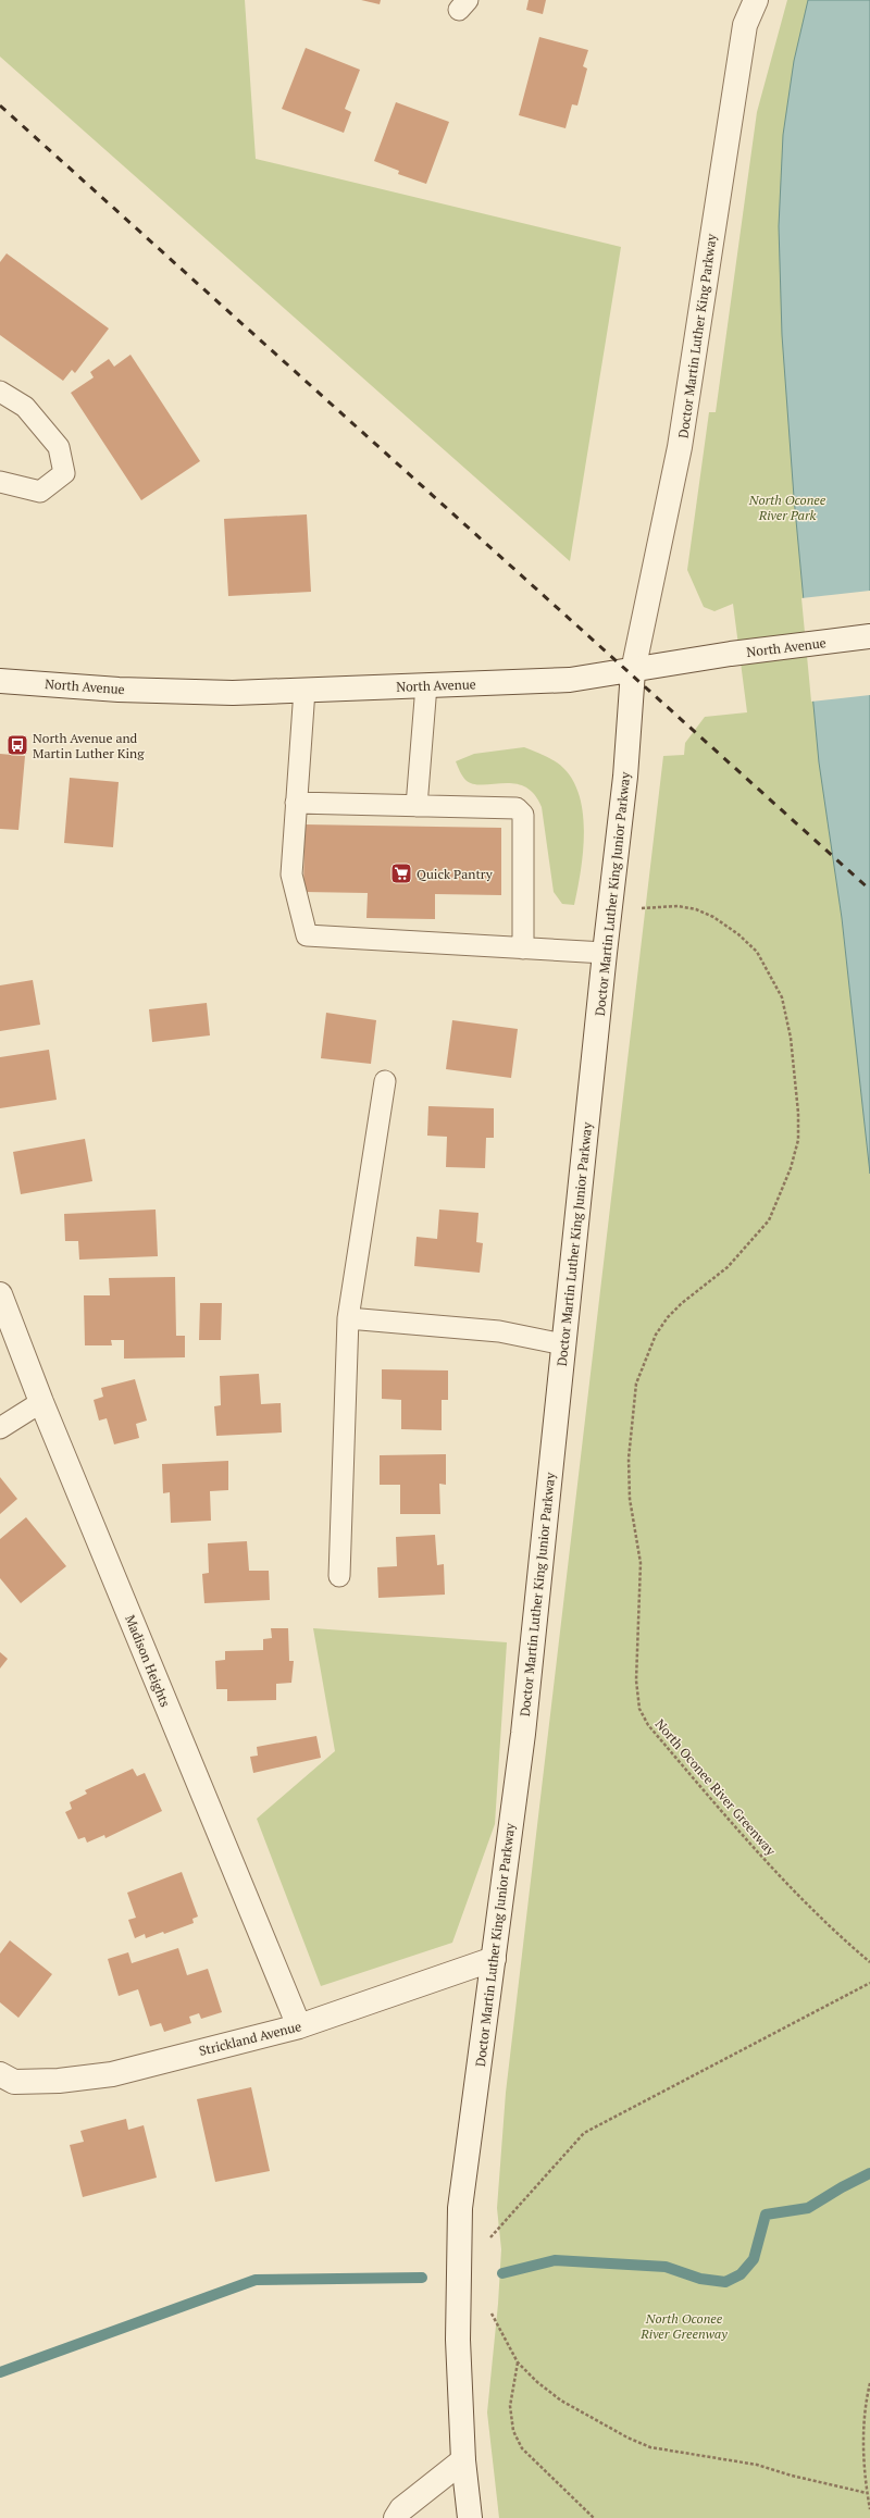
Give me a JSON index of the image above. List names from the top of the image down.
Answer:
{
  "streets": {
    "main road": [
      "Doctor Martin Luther King Parkway",
      "North Avenue",
      "Doctor Martin Luther King Junior Parkway",
      "Madison Heights",
      "Strickland Avenue"
    ],
    "path": ["North Oconee River Greenway"]
  },
  "crossings": [
    ["Doctor Martin Luther King Parkway", "North Avenue"],
    ["Doctor Martin Luther King Parkway", "Doctor Martin Luther King Junior Parkway"],
    ["North Avenue", "Doctor Martin Luther King Junior Parkway"],
    ["Doctor Martin Luther King Junior Parkway", "Strickland Avenue"],
    ["Madison Heights", "Strickland Avenue"]
  ],
  "parks": ["North Oconee River Park", "North Oconee River Greenway"],
  "places": {
    "bus stop": ["North Avenue and Martin Luther King"],
    "supermarket": ["Quick Pantry"]
  }
}
